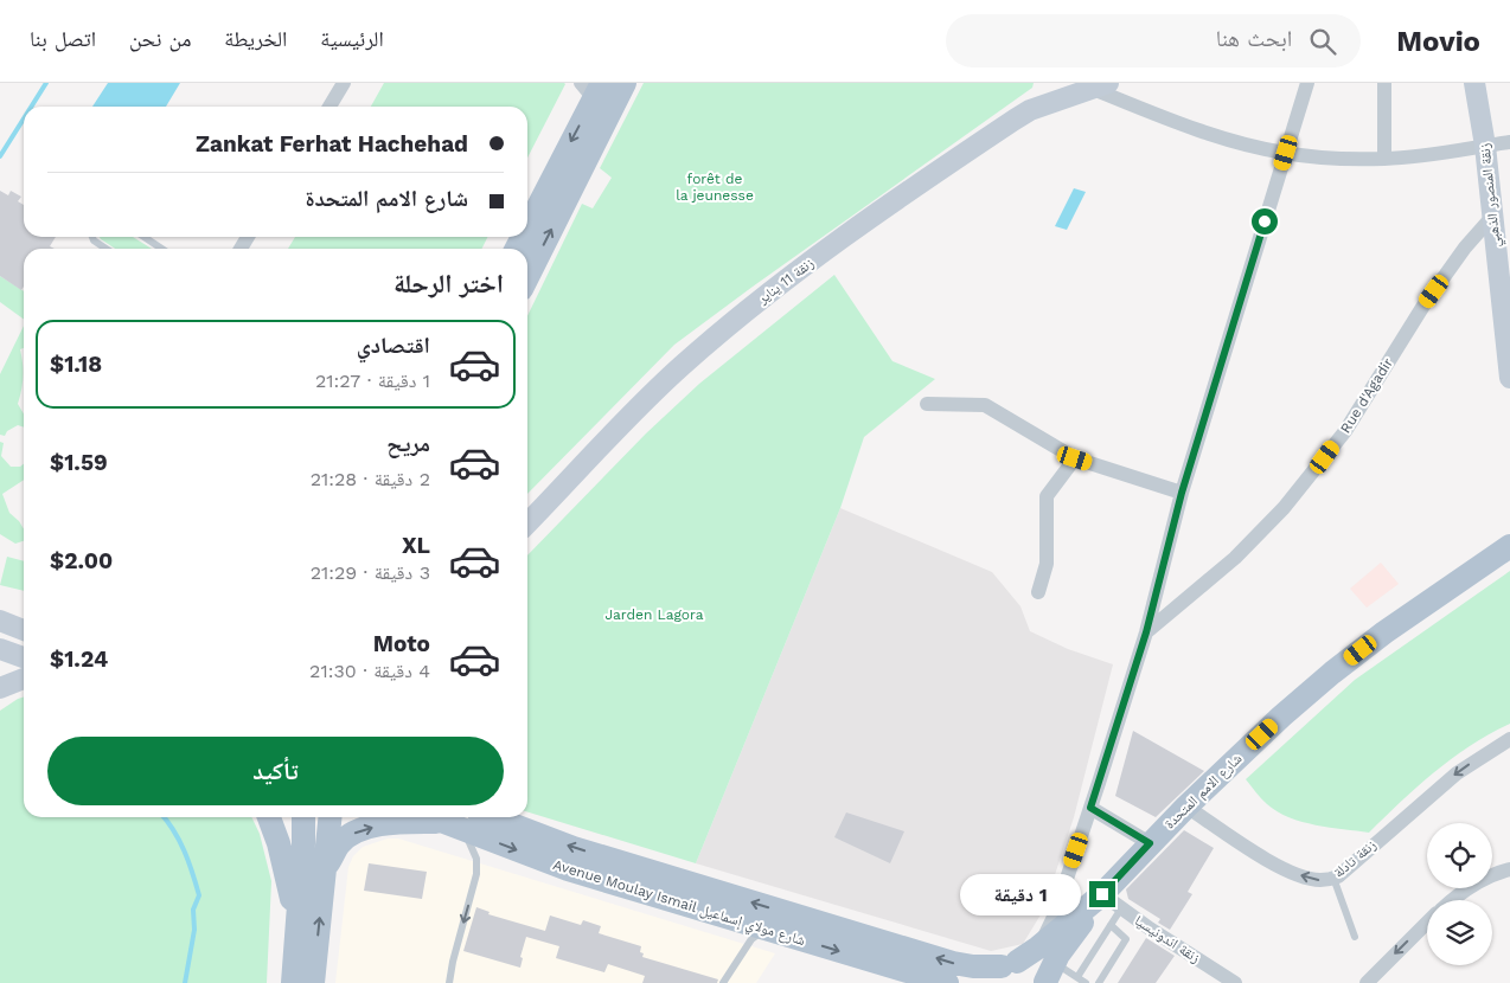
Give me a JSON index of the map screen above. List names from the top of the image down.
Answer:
{
  "streets": {
    "main road": [
      "زنقة المنصور الذهبي",
      "زنقة 11 يناير",
      "شارع الامم المتحدة",
      "Avenue Moulay Ismail شارع مولاي إسماعيل"
    ],
    "street": ["Rue d'Agadir", "زنقة تادلة", "زنقة اندونيسيا"]
  },
  "crossings": [
    ["زنقة المنصور الذهبي", "Rue d'Agadir"],
    ["شارع الامم المتحدة", "زنقة تادلة"],
    ["شارع الامم المتحدة", "زنقة اندونيسيا"]
  ],
  "one_way": ["زنقة تادلة"],
  "parks": ["forêt de la jeunesse", "Jarden Lagora"],
  "page": {
    "header": "Movio",
    "search": "ابحث هنا",
    "nav": [
      "الرئيسية",
      "الخريطة",
      "من نحن",
      "اتصل بنا"
    ],
    "banner": ["Zankat Ferhat Hachehad", "شارع الامم المتحدة"],
    "heading": "اختر الرحلة",
    "list": [
      {
        "name": "اقتصادي",
        "note": "1 دقيقة · 21:27",
        "value": "$1.18"
      },
      {
        "name": "مريح",
        "note": "2 دقيقة · 21:28",
        "value": "$1.59"
      },
      {
        "name": "XL",
        "note": "3 دقيقة · 21:29",
        "value": "$2.00"
      },
      {
        "name": "Moto",
        "note": "4 دقيقة · 21:30",
        "value": "$1.24"
      }
    ],
    "buttons": "تأكيد",
    "bubble": "1 دقيقة"
  }
}
